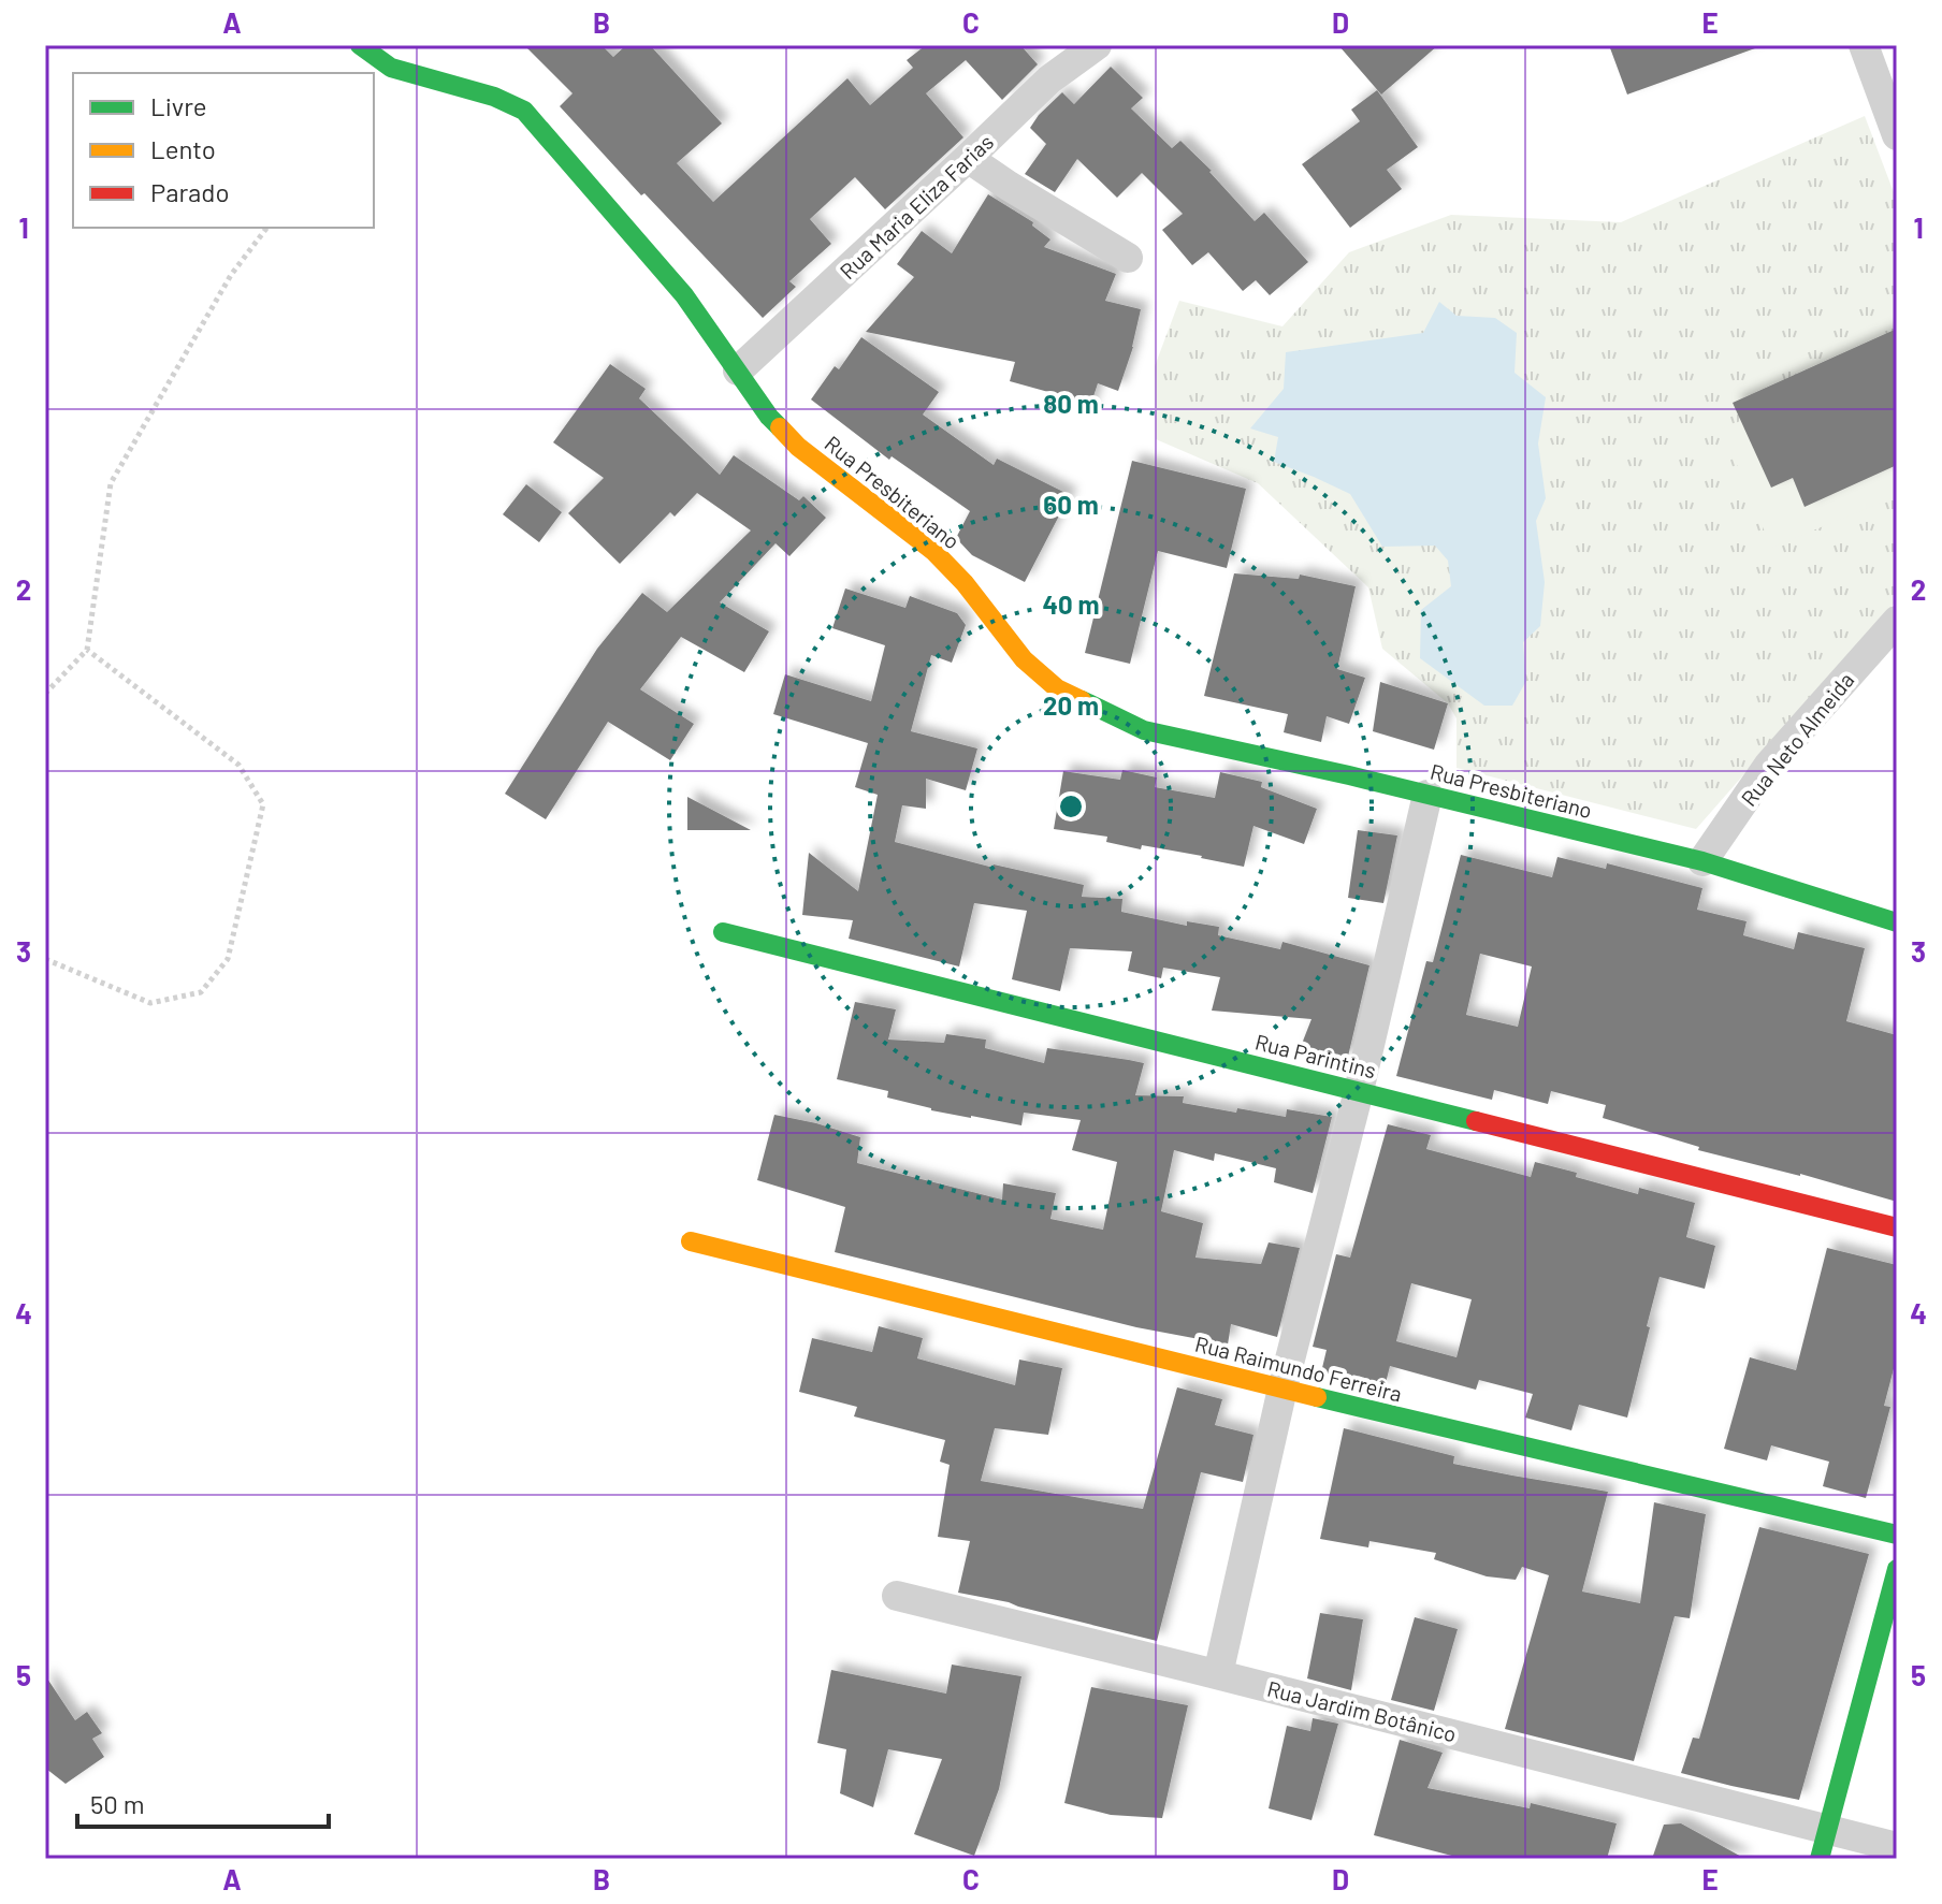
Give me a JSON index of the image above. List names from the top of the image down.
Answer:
{
  "streets": {
    "street": [
      "Rua Maria Eliza Farias",
      "Rua Presbiteriano",
      "Rua Neto Almeida",
      "Rua Parintins",
      "Rua Raimundo Ferreira",
      "Rua Jardim Botânico"
    ]
  },
  "crossings": [
    ["Rua Maria Eliza Farias", "Rua Presbiteriano"],
    ["Rua Presbiteriano", "Rua Neto Almeida"]
  ],
  "legend": ["Livre", "Lento", "Parado"],
  "scale_bar": "50 m",
  "grid": {
    "columns": [
      "A",
      "B",
      "C",
      "D",
      "E"
    ],
    "rows": [
      "1",
      "2",
      "3",
      "4",
      "5"
    ]
  },
  "rings": [
    "80 m",
    "60 m",
    "40 m",
    "20 m"
  ]
}
